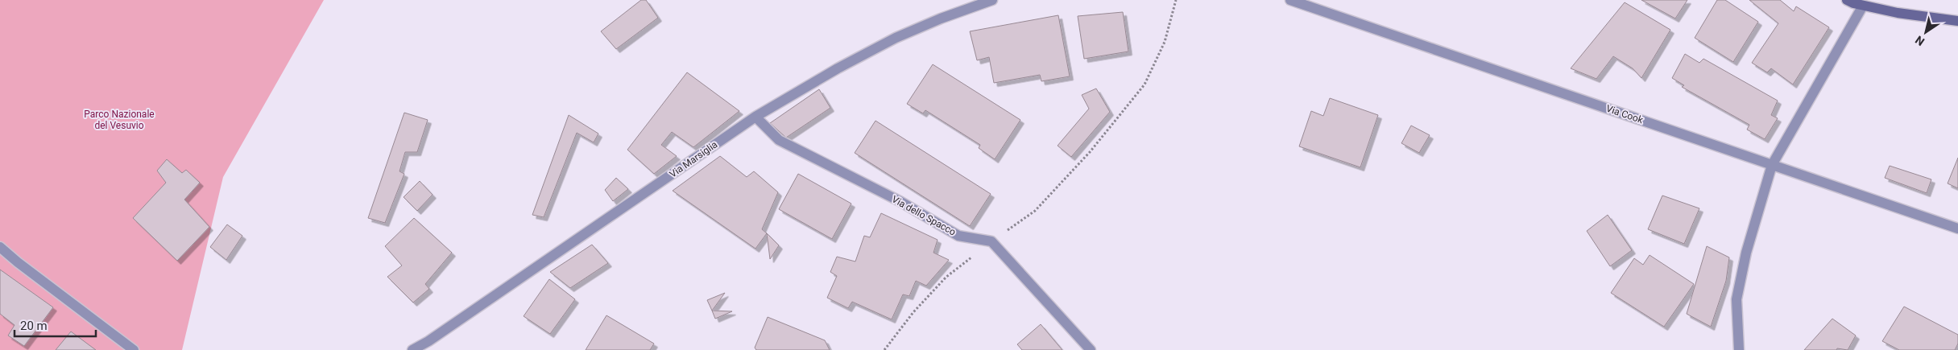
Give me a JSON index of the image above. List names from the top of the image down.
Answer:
{
  "streets": {
    "street": ["Via Cook", "Via Marsiglia", "Via dello Spacco"]
  },
  "crossings": [
    ["Via Marsiglia", "Via dello Spacco"]
  ],
  "parks": ["Parco Nazionale del Vesuvio"],
  "scale_bar": "20 m",
  "north": "bottom left"
}
